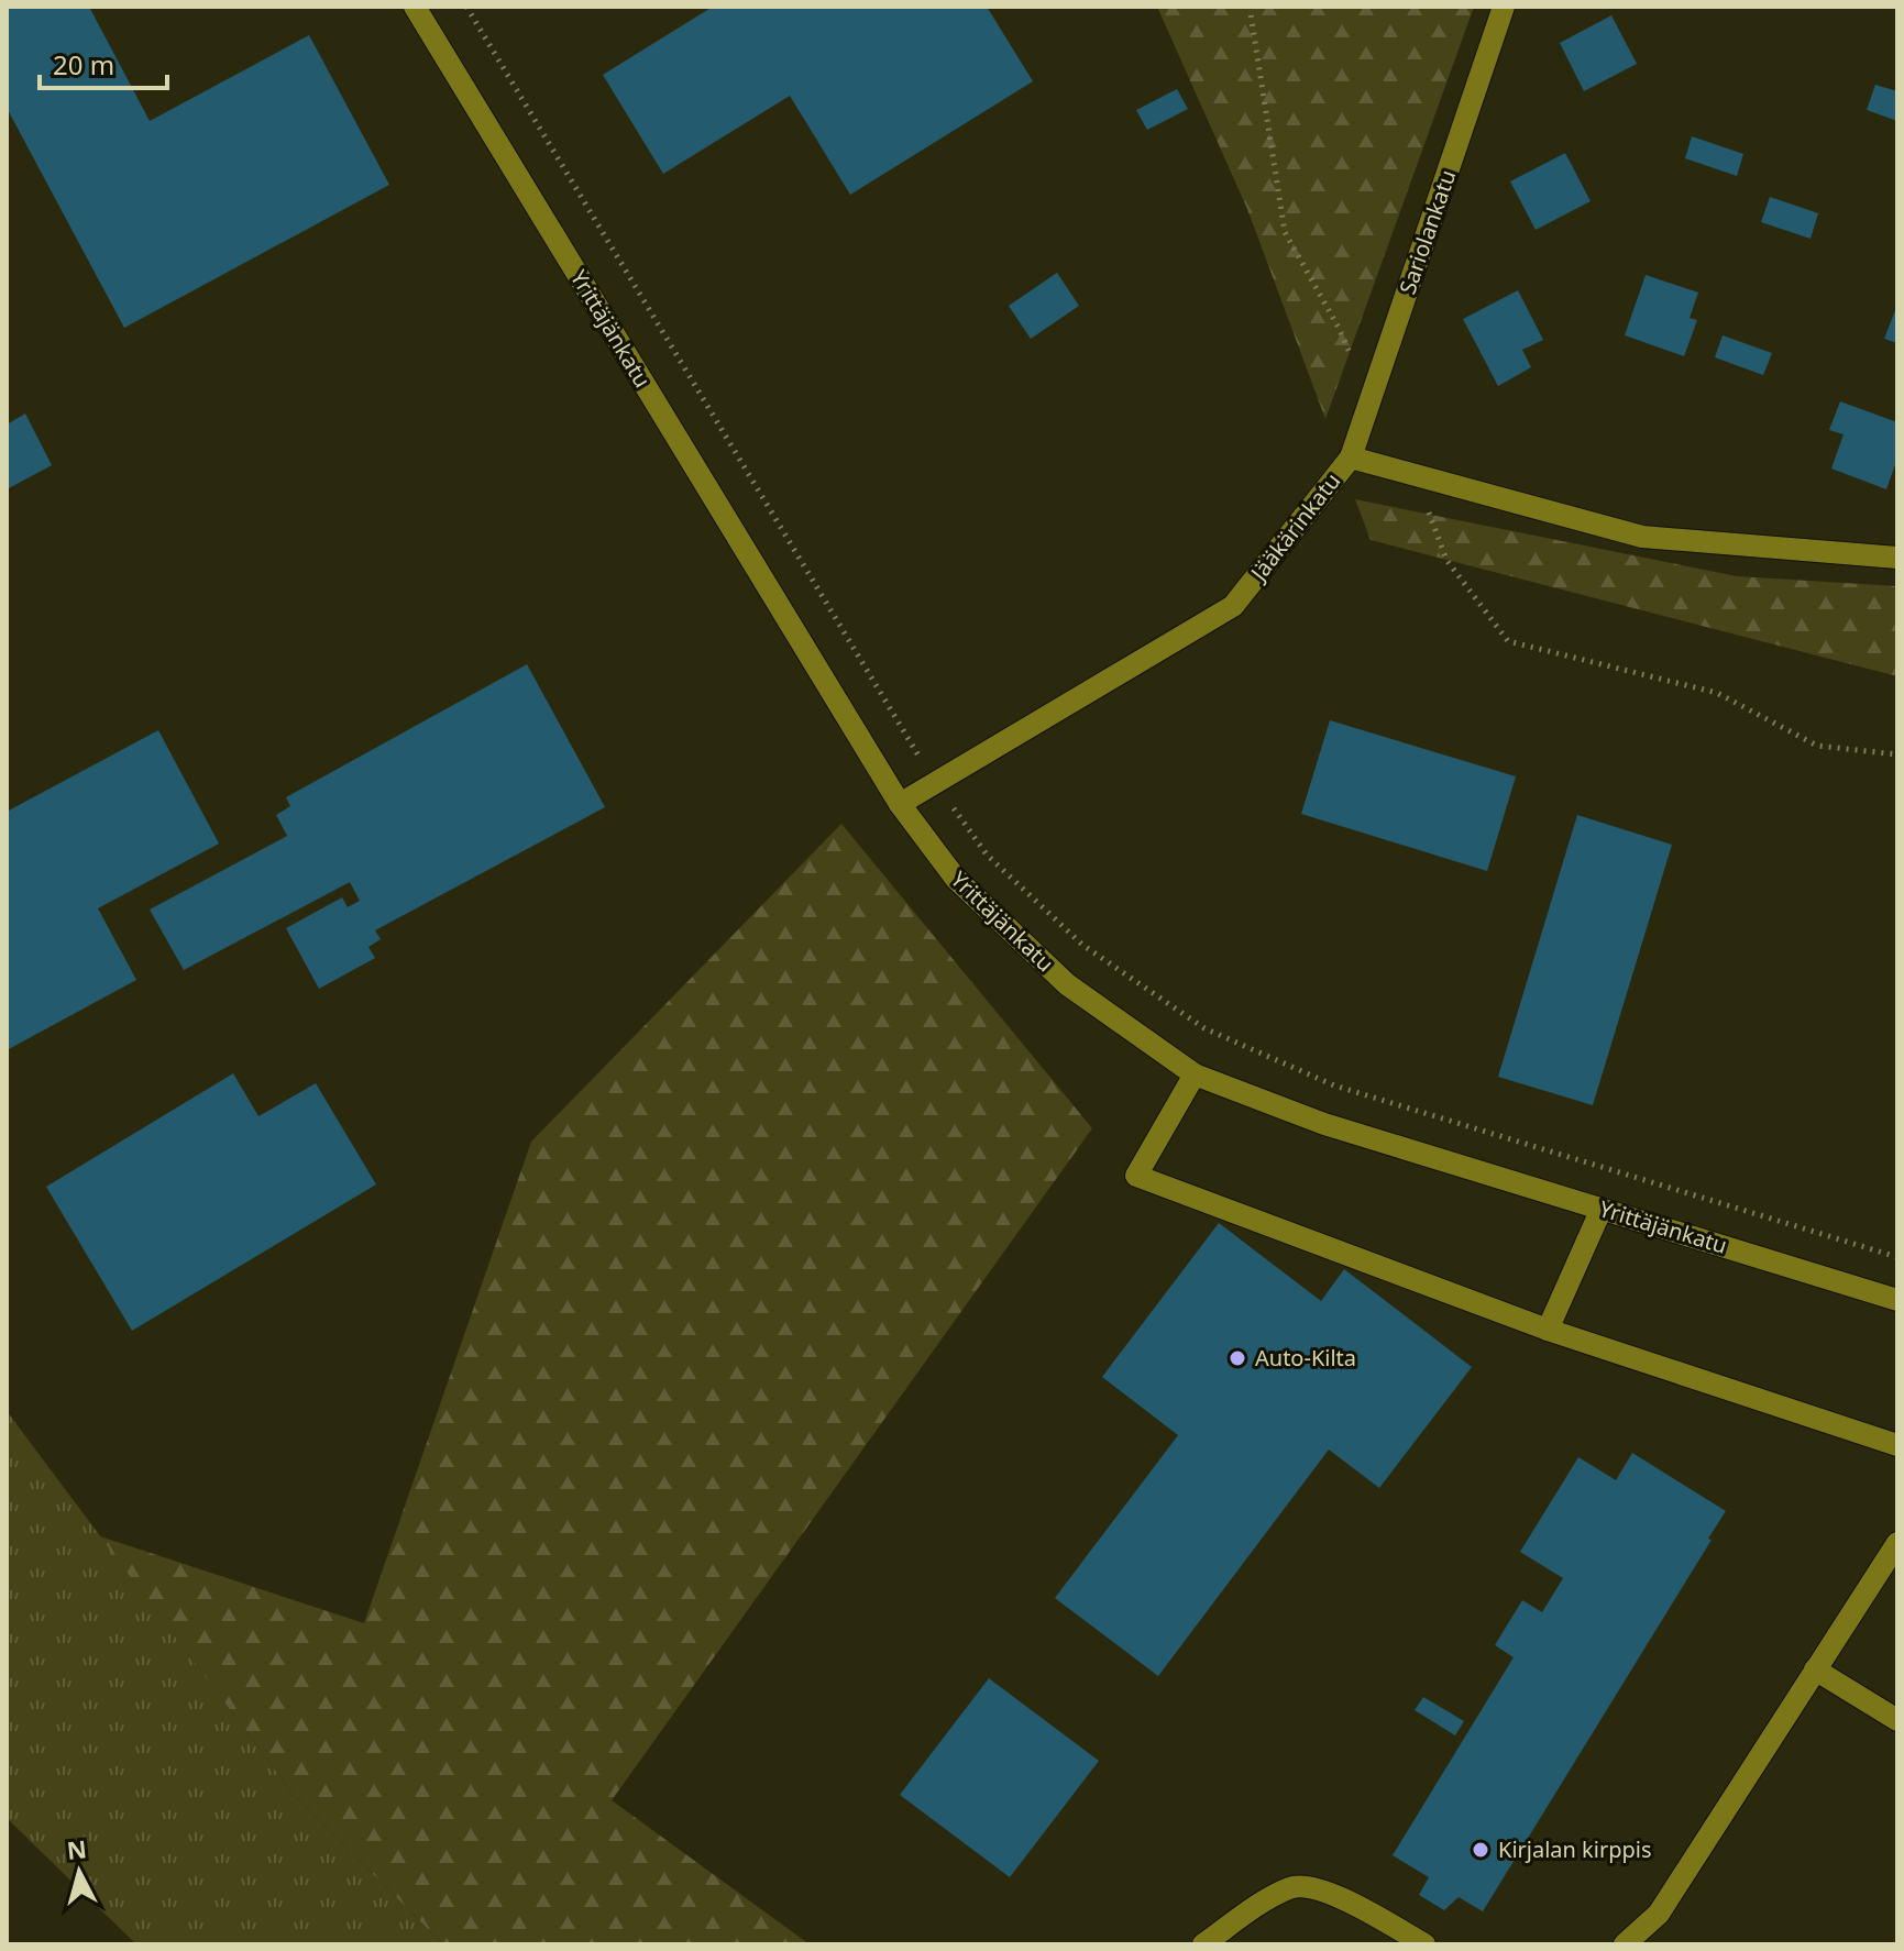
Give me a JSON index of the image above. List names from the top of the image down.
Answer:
{
  "streets": {
    "street": ["Sariolankatu", "Yrittäjänkatu", "Jääkärinkatu"]
  },
  "crossings": [
    ["Sariolankatu", "Jääkärinkatu"],
    ["Yrittäjänkatu", "Jääkärinkatu"]
  ],
  "places": ["Auto-Kilta", "Kirjalan kirppis"],
  "scale_bar": "20 m",
  "north": "top"
}
